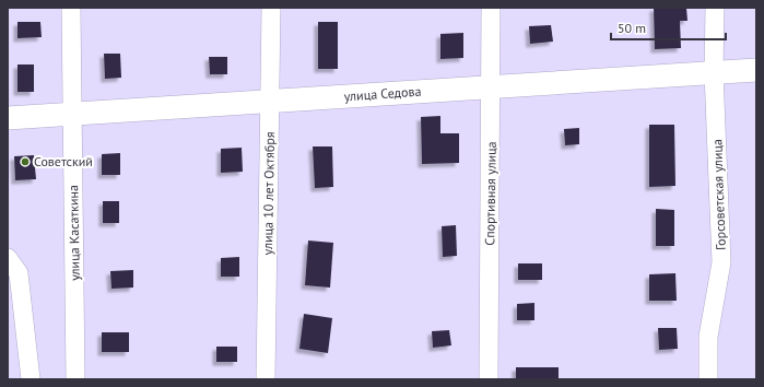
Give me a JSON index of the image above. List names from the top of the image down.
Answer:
{
  "streets": {
    "street": [
      "улица Седова",
      "улица 10 лет Октября",
      "Спортивная улица",
      "Горсоветская улица",
      "улица Касаткина"
    ]
  },
  "crossings": [
    ["улица Седова", "улица 10 лет Октября"],
    ["улица Седова", "Спортивная улица"],
    ["улица Седова", "Горсоветская улица"],
    ["улица Седова", "улица Касаткина"]
  ],
  "places": ["Советский"],
  "scale_bar": "50 m"
}
